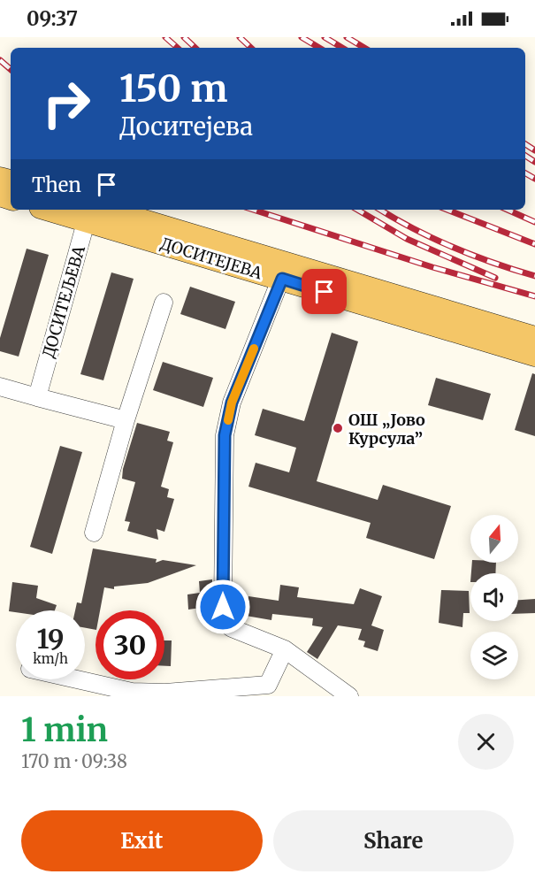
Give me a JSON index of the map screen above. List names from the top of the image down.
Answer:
{
  "streets": {
    "main road": ["ДОСИТЕЈЕВА"],
    "street": ["ДОСИТЕЉЕВА"]
  },
  "crossings": [
    ["ДОСИТЕЈЕВА", "ДОСИТЕЉЕВА"]
  ],
  "places": ["ОШ „Јово Курсула”"],
  "north": "top",
  "page": {
    "status": "09:37",
    "turn": ["150 m", "Доситејева"],
    "then": "Then",
    "speed": "19 km/h",
    "limit": "30",
    "heading": ["1 min", "170 m · 09:38"],
    "buttons": ["Exit", "Share"]
  }
}
